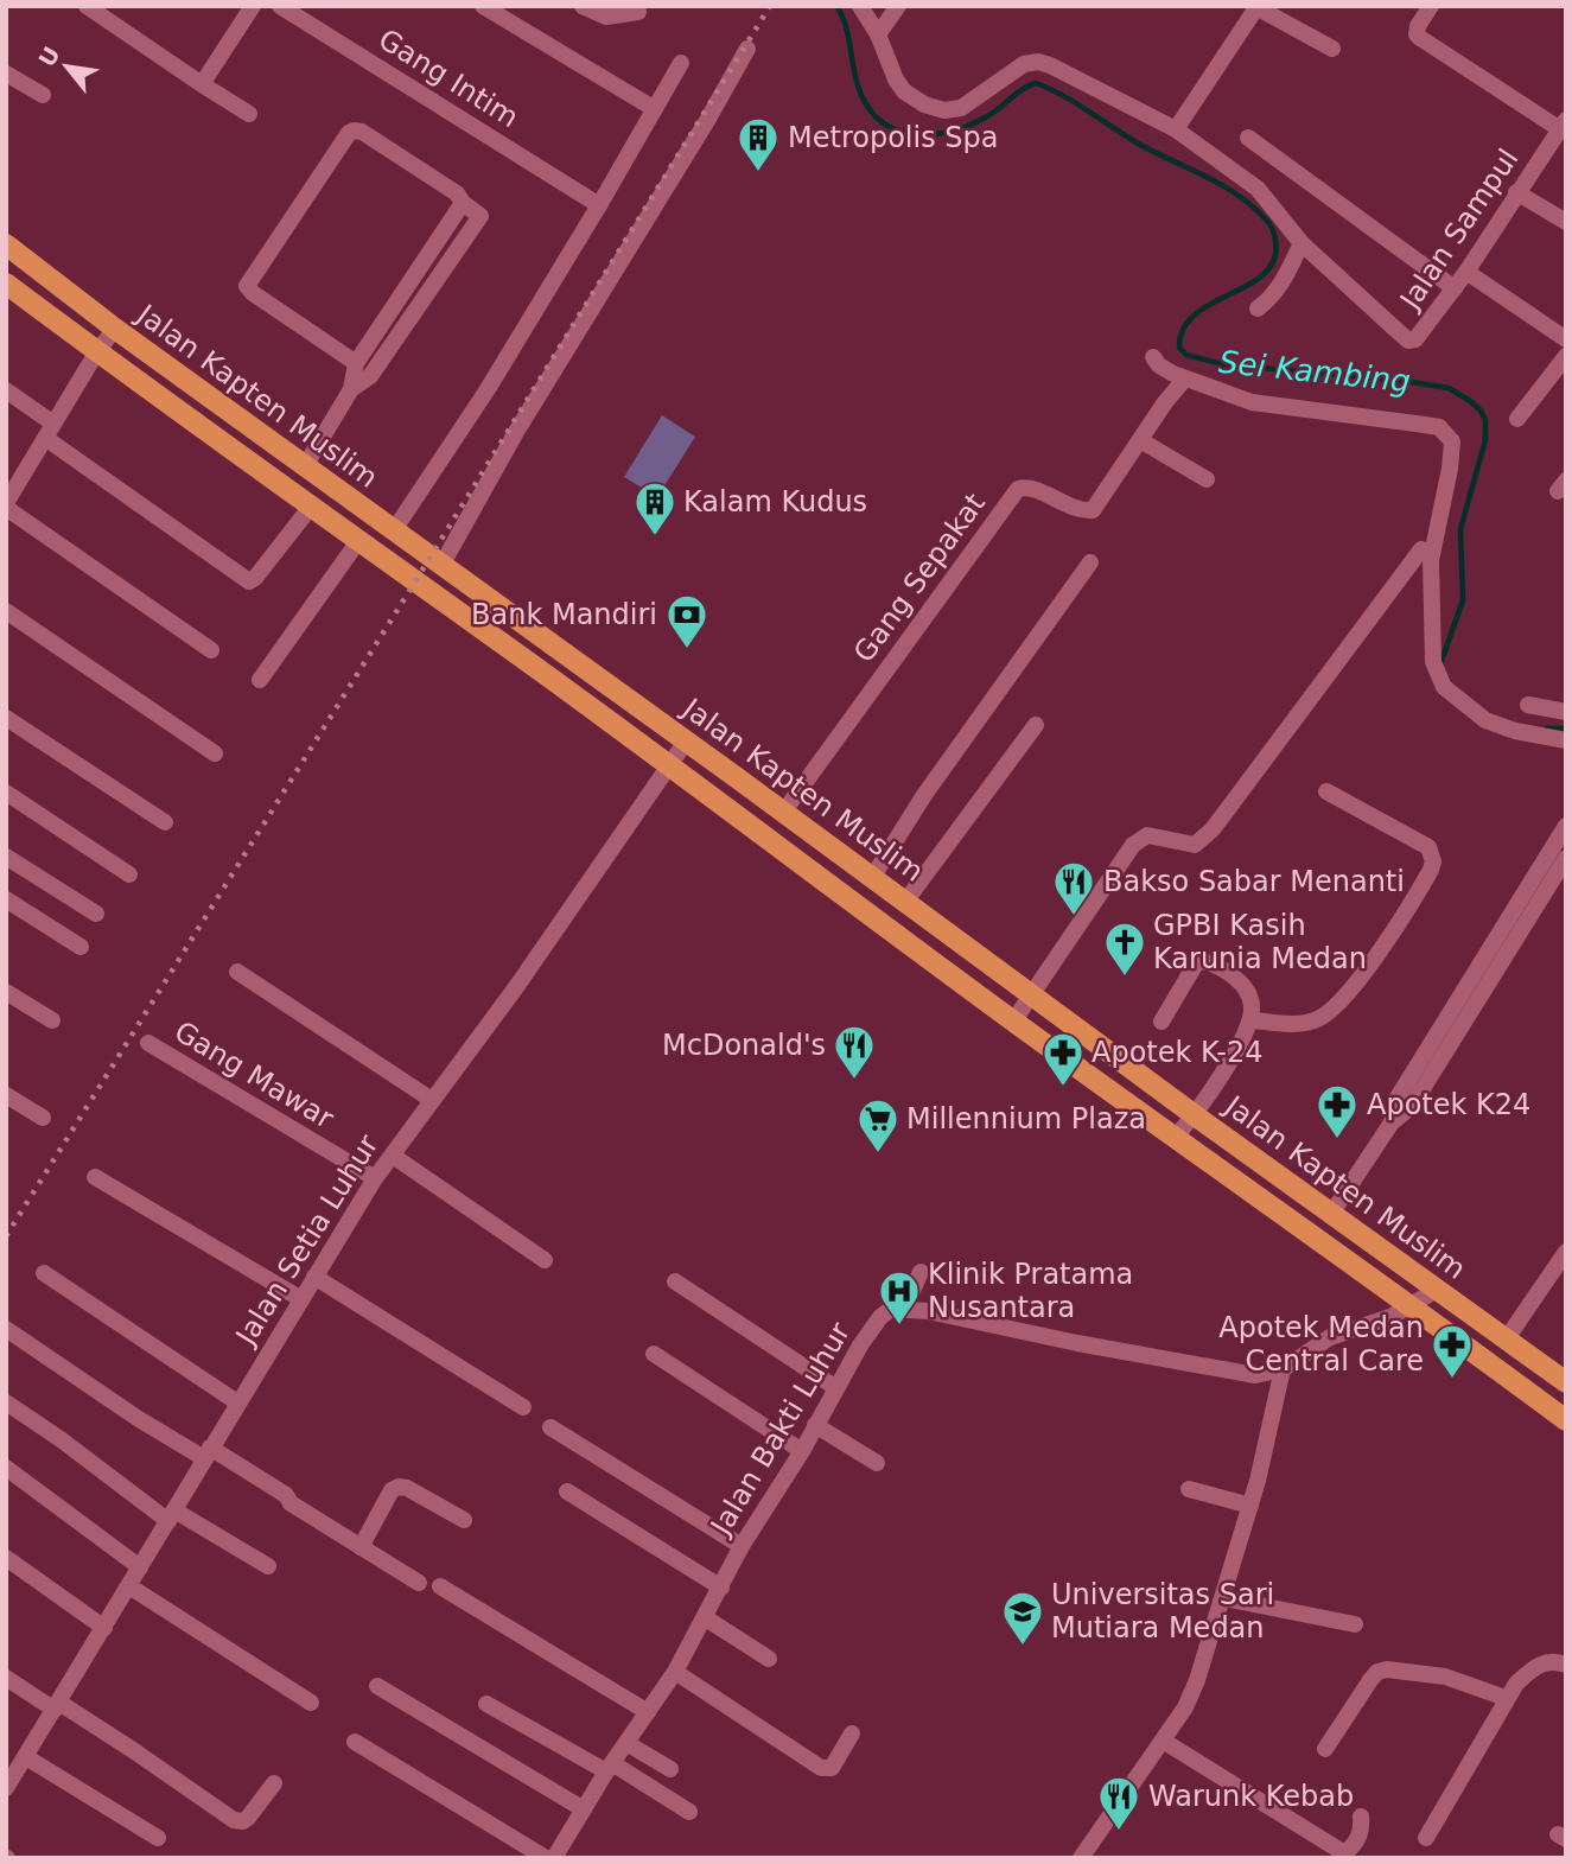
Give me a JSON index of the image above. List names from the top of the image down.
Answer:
{
  "streets": {
    "main road": ["Jalan Kapten Muslim"],
    "street": [
      "Gang Intim",
      "Jalan Sampul",
      "Gang Sepakat",
      "Gang Mawar",
      "Jalan Setia Luhur",
      "Jalan Bakti Luhur"
    ]
  },
  "crossings": [
    ["Jalan Kapten Muslim", "Gang Sepakat"],
    ["Jalan Kapten Muslim", "Jalan Setia Luhur"],
    ["Gang Mawar", "Jalan Setia Luhur"]
  ],
  "water": ["Sei Kambing"],
  "places": {
    "building": ["Metropolis Spa", "Kalam Kudus"],
    "bank": ["Bank Mandiri"],
    "restaurant": ["Bakso Sabar Menanti", "McDonald's", "Warunk Kebab"],
    "church": ["GPBI Kasih Karunia Medan"],
    "pharmacy": ["Apotek K-24", "Apotek K24", "Apotek Medan Central Care"],
    "supermarket": ["Millennium Plaza"],
    "hospital": ["Klinik Pratama Nusantara"],
    "school or university": ["Universitas Sari Mutiara Medan"]
  },
  "north": "top left"
}
